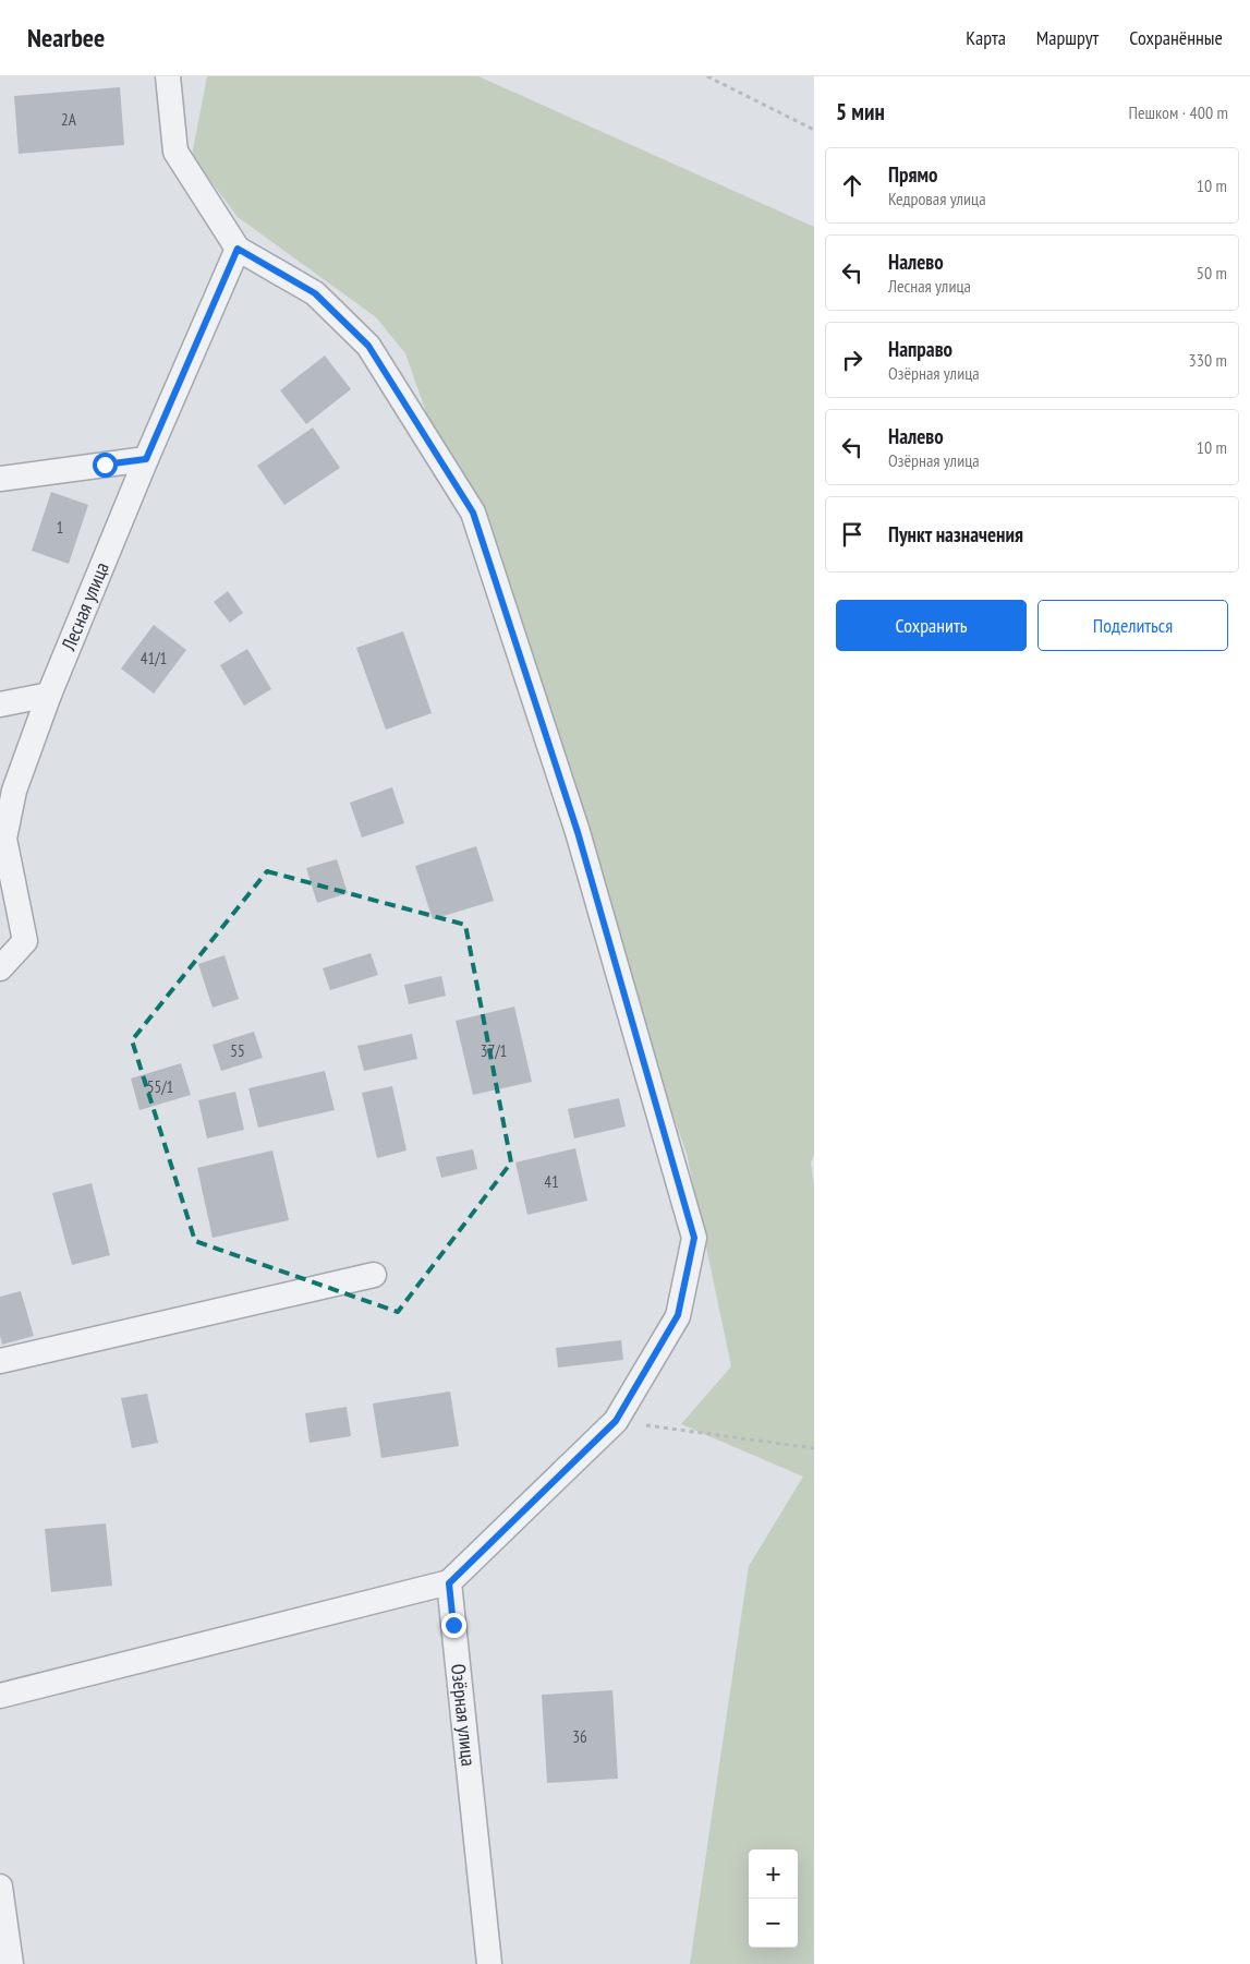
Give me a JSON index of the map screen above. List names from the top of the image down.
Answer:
{
  "streets": {
    "street": ["Лесная улица", "Озёрная улица"]
  },
  "house_numbers": [
    "2А",
    "1",
    "41/1",
    "55",
    "37/1",
    "55/1",
    "41",
    "36"
  ],
  "page": {
    "header": "Nearbee",
    "nav": ["Карта", "Маршрут", "Сохранённые"],
    "heading": ["5 мин", "Пешком · 400 m"],
    "list": [
      ["Прямо", "Кедровая улица", "10 m"],
      ["Налево", "Лесная улица", "50 m"],
      ["Направо", "Озёрная улица", "330 m"],
      ["Налево", "Озёрная улица", "10 m"],
      "Пункт назначения"
    ],
    "buttons": ["Сохранить", "Поделиться"],
    "map_buttons": ["+", "−"]
  }
}
